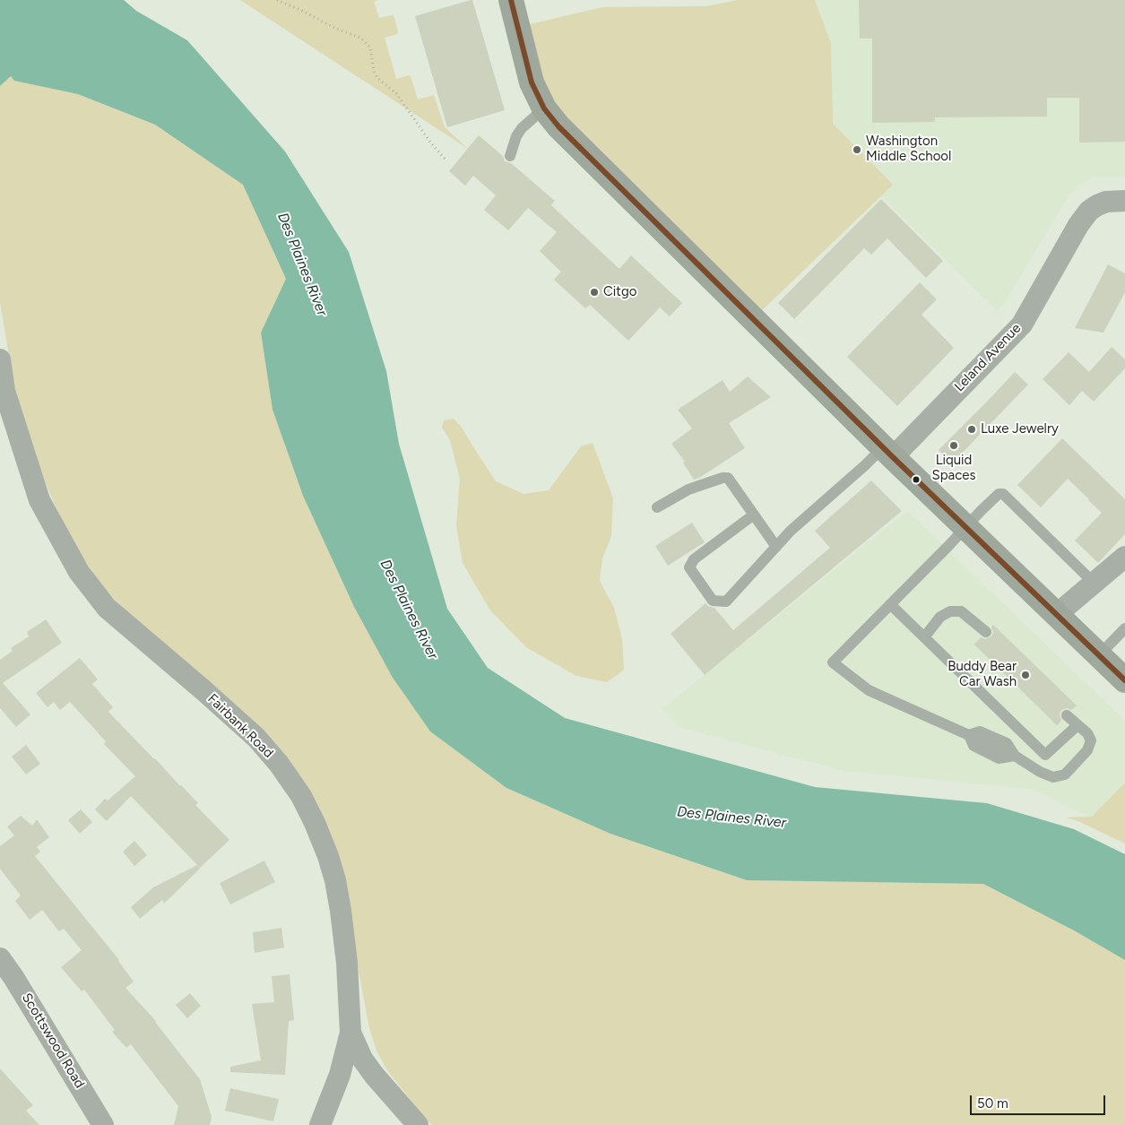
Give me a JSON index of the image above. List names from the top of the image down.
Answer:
{
  "streets": {
    "street": ["Leland Avenue", "Fairbank Road", "Scottswood Road"]
  },
  "water": ["Des Plaines River"],
  "places": [
    "Washington Middle School",
    "Citgo",
    "Luxe Jewelry",
    "Liquid Spaces",
    "Buddy Bear Car Wash"
  ],
  "scale_bar": "50 m"
}
